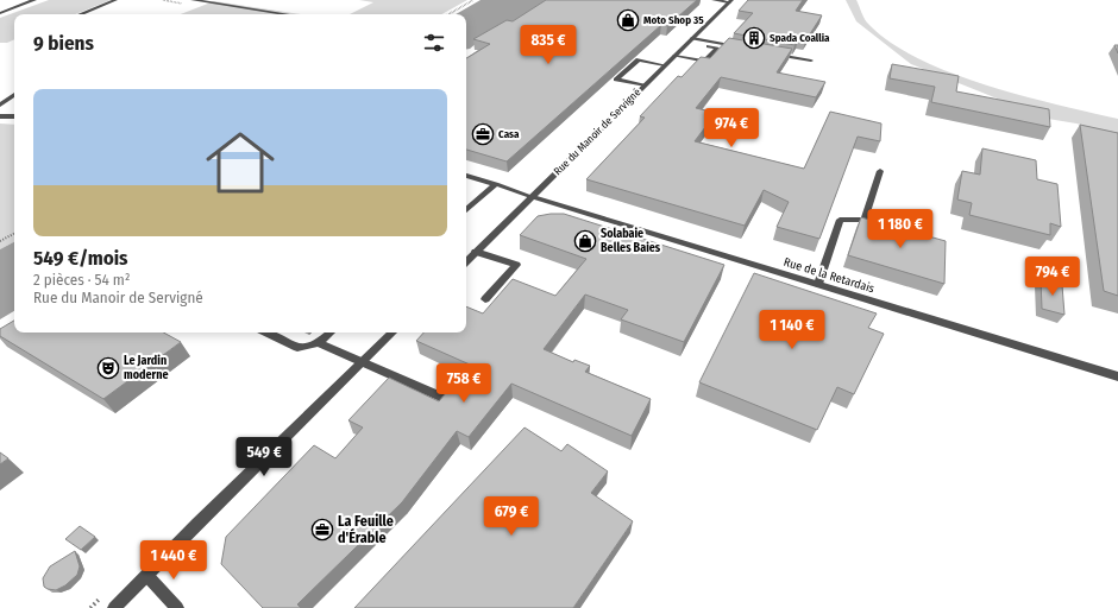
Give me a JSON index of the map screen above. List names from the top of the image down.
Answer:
{
  "streets": {
    "street": ["Rue du Manoir de Servigné", "Rue de la Retardais"]
  },
  "crossings": [
    ["Rue du Manoir de Servigné", "Rue de la Retardais"]
  ],
  "places": {
    "shop": ["Moto Shop 35", "Solabaie Belles Baies"],
    "building": ["Spada Coallia"],
    "office": ["Casa", "La Feuille d'Érable"],
    "theatre": ["Le Jardin moderne"]
  },
  "page": {
    "heading": "9 biens",
    "price": [
      "835 €",
      "974 €",
      "1 180 €",
      "794 €",
      "1 140 €",
      "758 €",
      "549 €",
      "679 €",
      "1 440 €"
    ],
    "list": [
      {
        "name": "549 €/mois",
        "note": "2 pièces · 54 m² · Rue du Manoir de Servigné"
      }
    ]
  }
}
